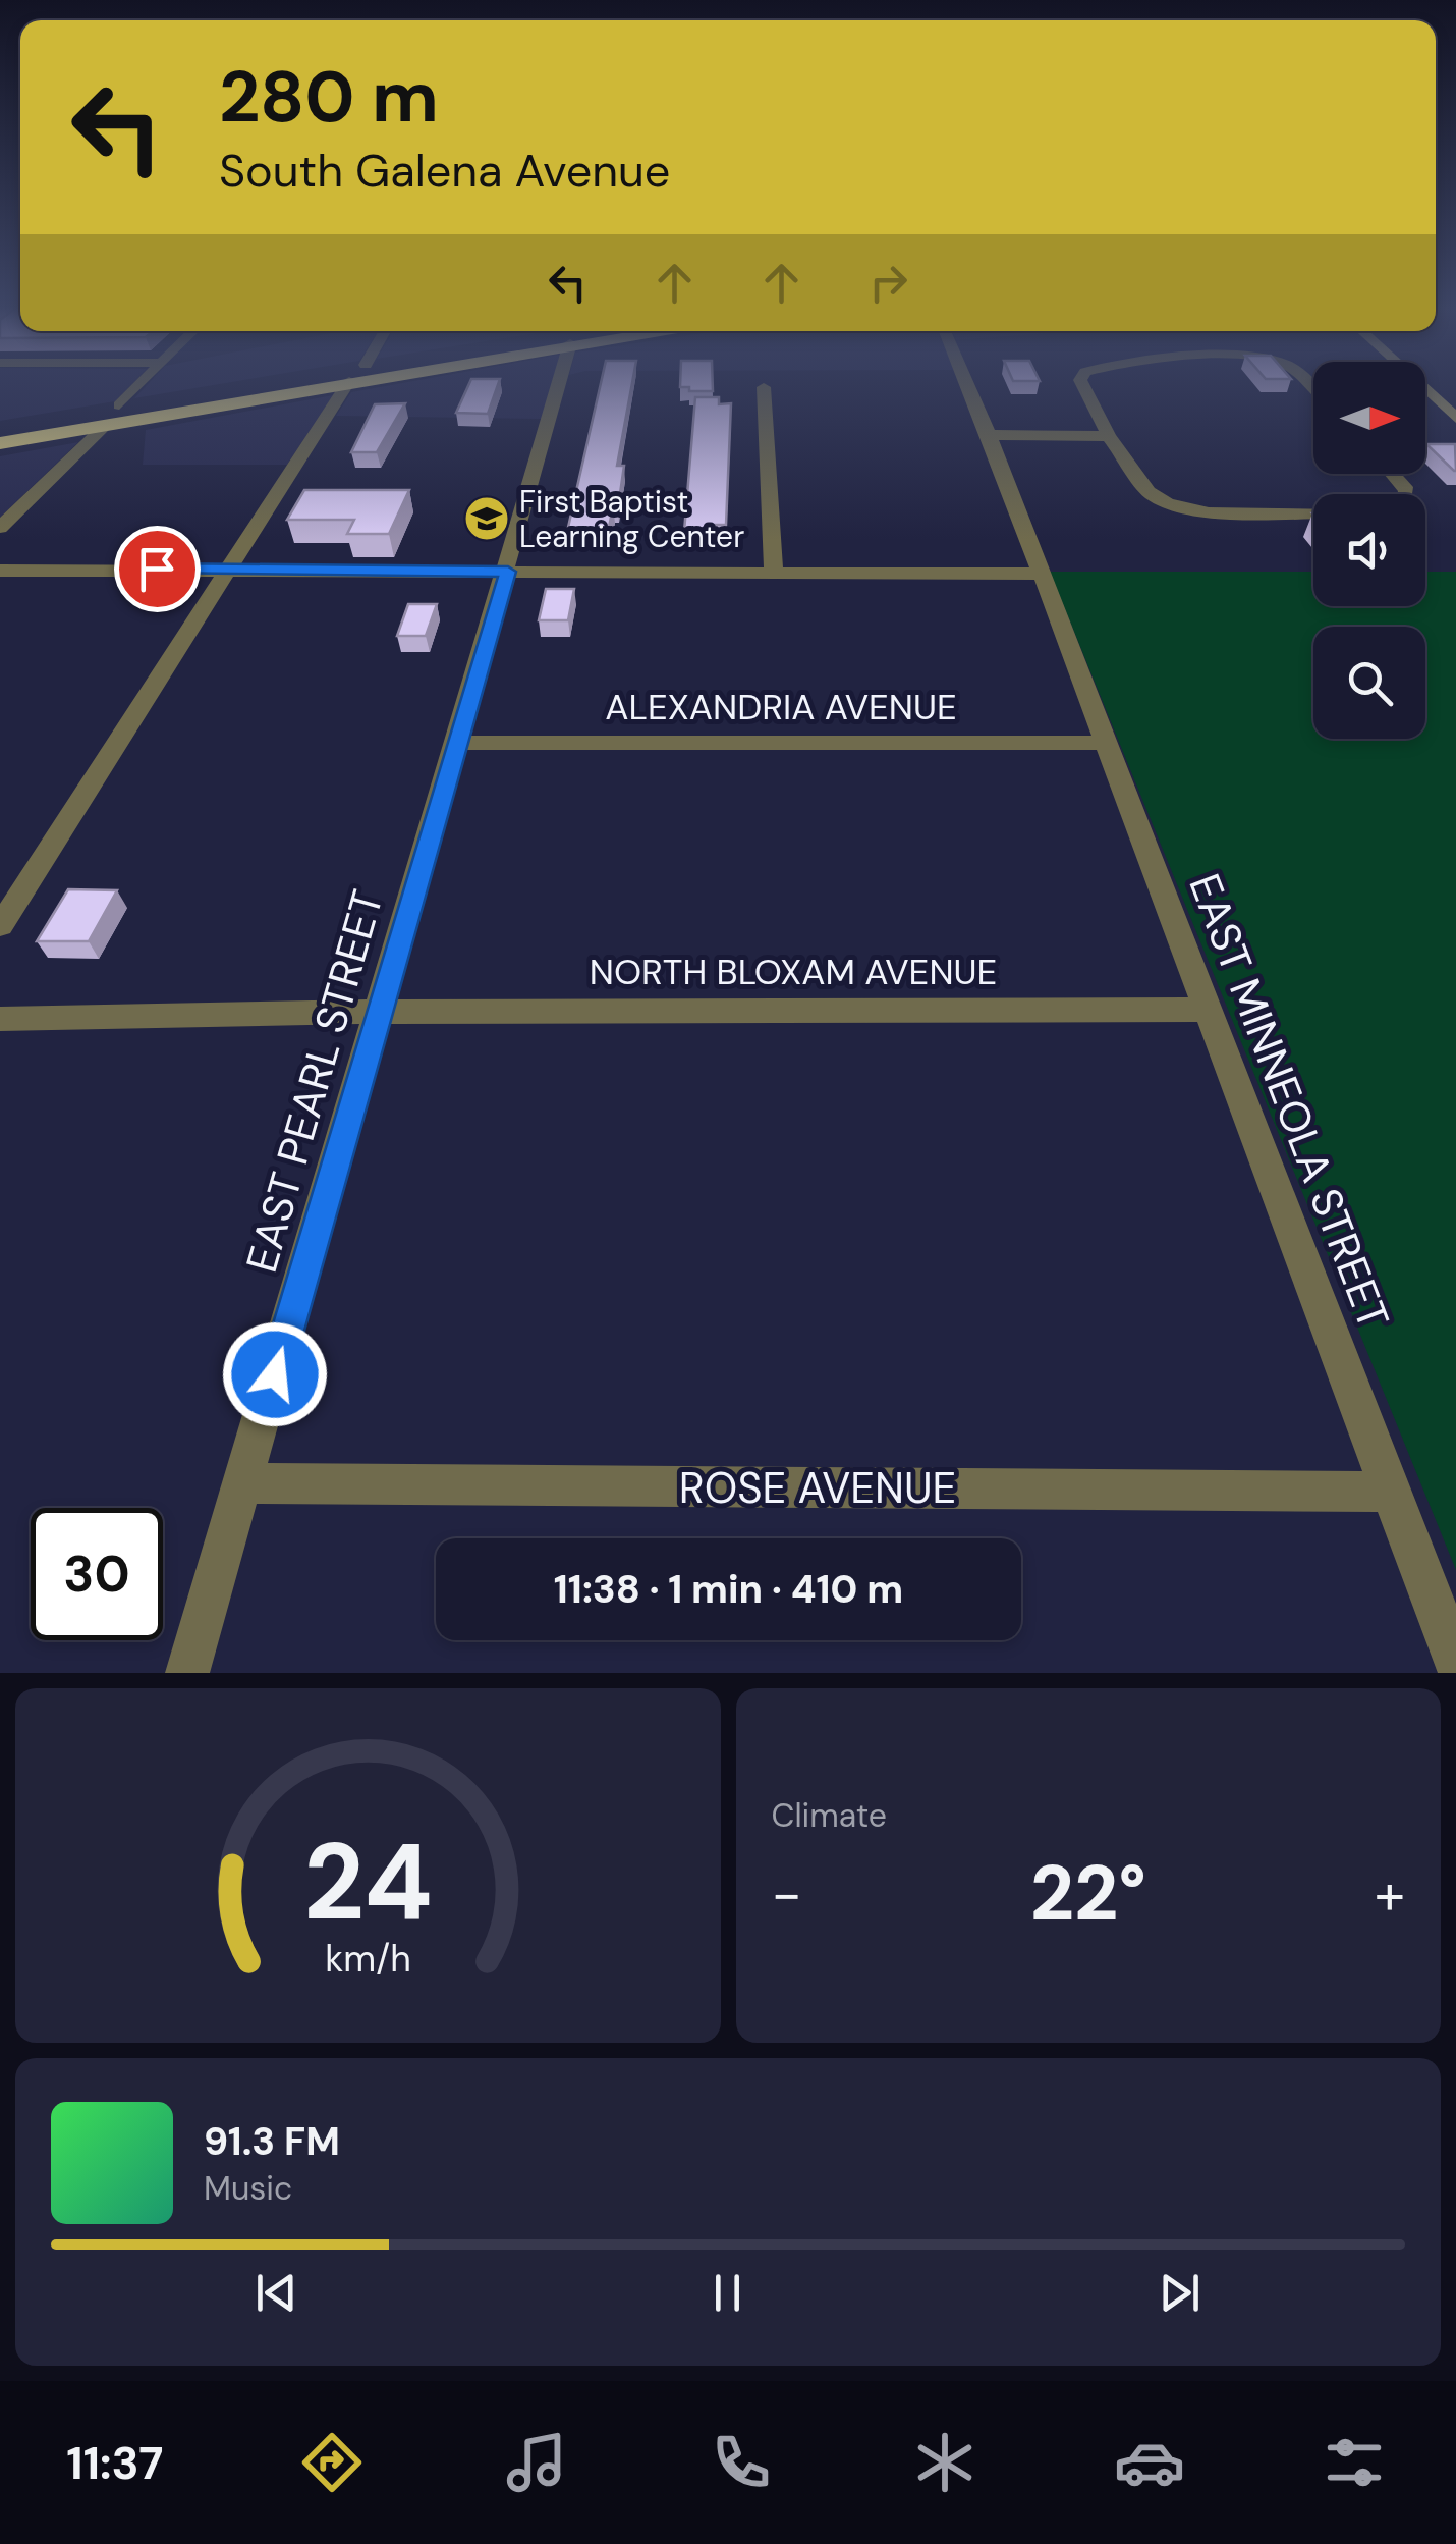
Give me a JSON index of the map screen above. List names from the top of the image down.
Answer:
{
  "streets": {
    "street": [
      "ALEXANDRIA AVENUE",
      "NORTH BLOXAM AVENUE",
      "EAST PEARL STREET",
      "EAST MINNEOLA STREET",
      "ROSE AVENUE"
    ]
  },
  "crossings": [
    ["ALEXANDRIA AVENUE", "EAST PEARL STREET"],
    ["ALEXANDRIA AVENUE", "EAST MINNEOLA STREET"],
    ["NORTH BLOXAM AVENUE", "EAST PEARL STREET"],
    ["NORTH BLOXAM AVENUE", "EAST MINNEOLA STREET"],
    ["EAST PEARL STREET", "ROSE AVENUE"],
    ["EAST MINNEOLA STREET", "ROSE AVENUE"]
  ],
  "places": {
    "school or university": ["First Baptist Learning Center"]
  },
  "north": "right",
  "page": {
    "turn": ["280 m", "South Galena Avenue"],
    "limit": "30",
    "trip": "11:38 · 1 min · 410 m",
    "tile": "Climate",
    "heat": ["−", "22°", "+"],
    "song": ["91.3 FM", "Music"],
    "tabs": "11:37",
    "gauge": ["24", "km/h"]
  }
}
